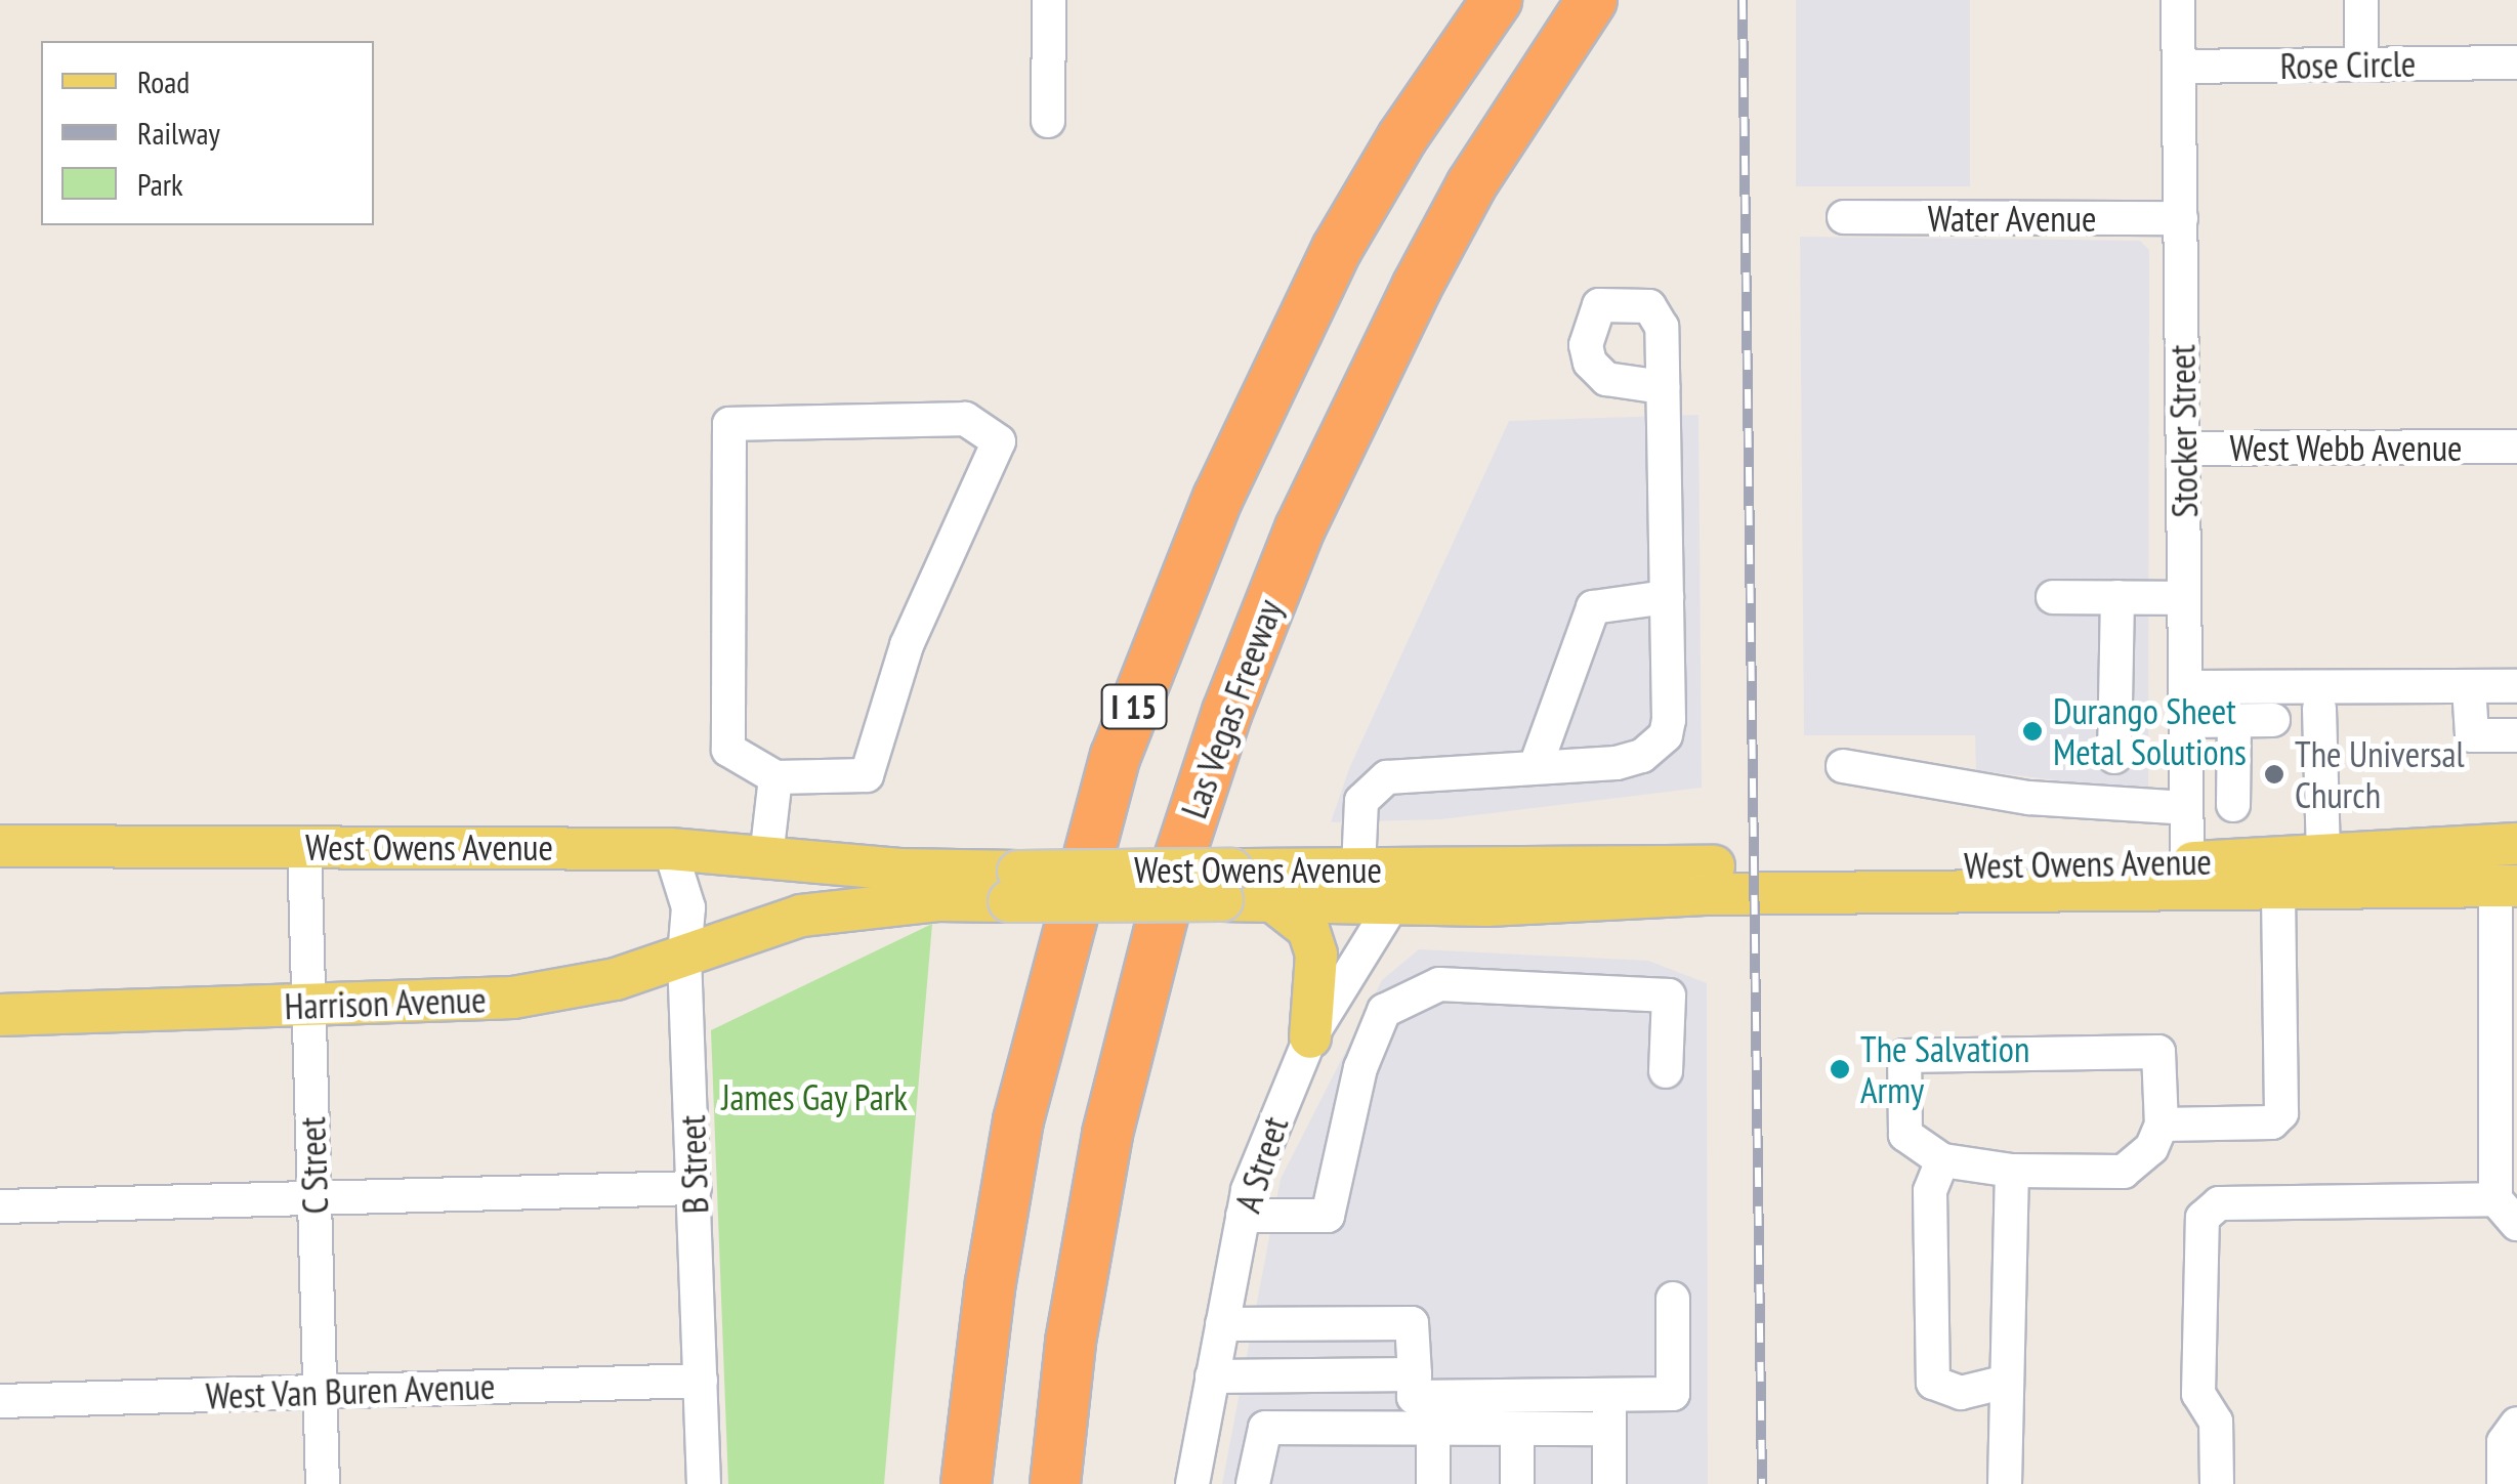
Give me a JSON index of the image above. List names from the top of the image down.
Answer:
{
  "streets": {
    "highway": ["I 15", "Las Vegas Freeway"],
    "main road": ["West Owens Avenue", "Harrison Avenue"],
    "street": [
      "Rose Circle",
      "Water Avenue",
      "Stocker Street",
      "West Webb Avenue",
      "B Street",
      "A Street",
      "C Street",
      "West Van Buren Avenue"
    ]
  },
  "crossings": [
    ["Rose Circle", "Stocker Street"],
    ["Water Avenue", "Stocker Street"],
    ["Stocker Street", "West Webb Avenue"],
    ["Stocker Street", "West Owens Avenue"],
    ["West Owens Avenue", "Harrison Avenue"],
    ["West Owens Avenue", "B Street"],
    ["West Owens Avenue", "A Street"],
    ["West Owens Avenue", "C Street"],
    ["Harrison Avenue", "B Street"],
    ["Harrison Avenue", "C Street"],
    ["B Street", "West Van Buren Avenue"],
    ["C Street", "West Van Buren Avenue"]
  ],
  "parks": ["James Gay Park"],
  "places": ["Durango Sheet Metal Solutions", "The Universal Church", "The Salvation Army"],
  "legend": ["Road", "Railway", "Park"]
}
